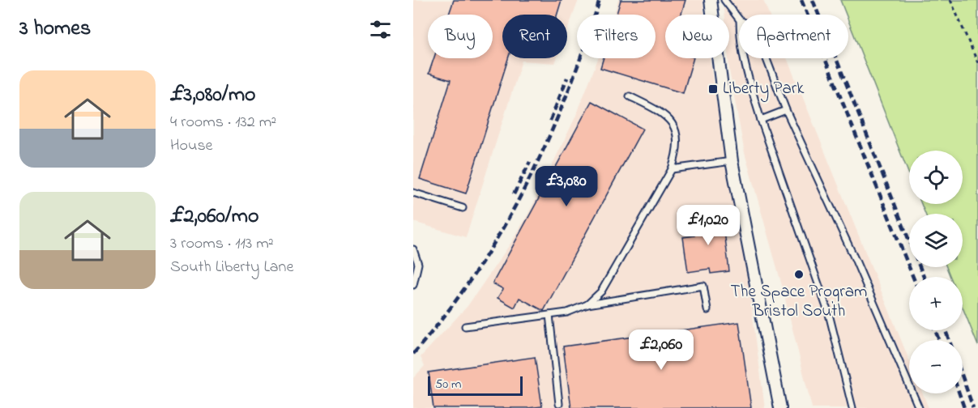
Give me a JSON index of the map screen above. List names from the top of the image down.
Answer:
{
  "places": {
    "transit": ["Liberty Park"],
    "other": ["The Space Program Bristol South"]
  },
  "scale_bar": "50 m",
  "page": {
    "heading": "3 homes",
    "chip": [
      "Buy",
      "Rent",
      "Filters",
      "New",
      "Apartment"
    ],
    "list": [
      {
        "name": "£3,080/mo",
        "note": "4 rooms · 132 m² · House"
      },
      {
        "name": "£2,060/mo",
        "note": "3 rooms · 113 m² · South Liberty Lane"
      }
    ],
    "map_buttons": ["+", "−"],
    "price": ["£3,080", "£1,020", "£2,060"],
    "scale": "50 m"
  }
}
